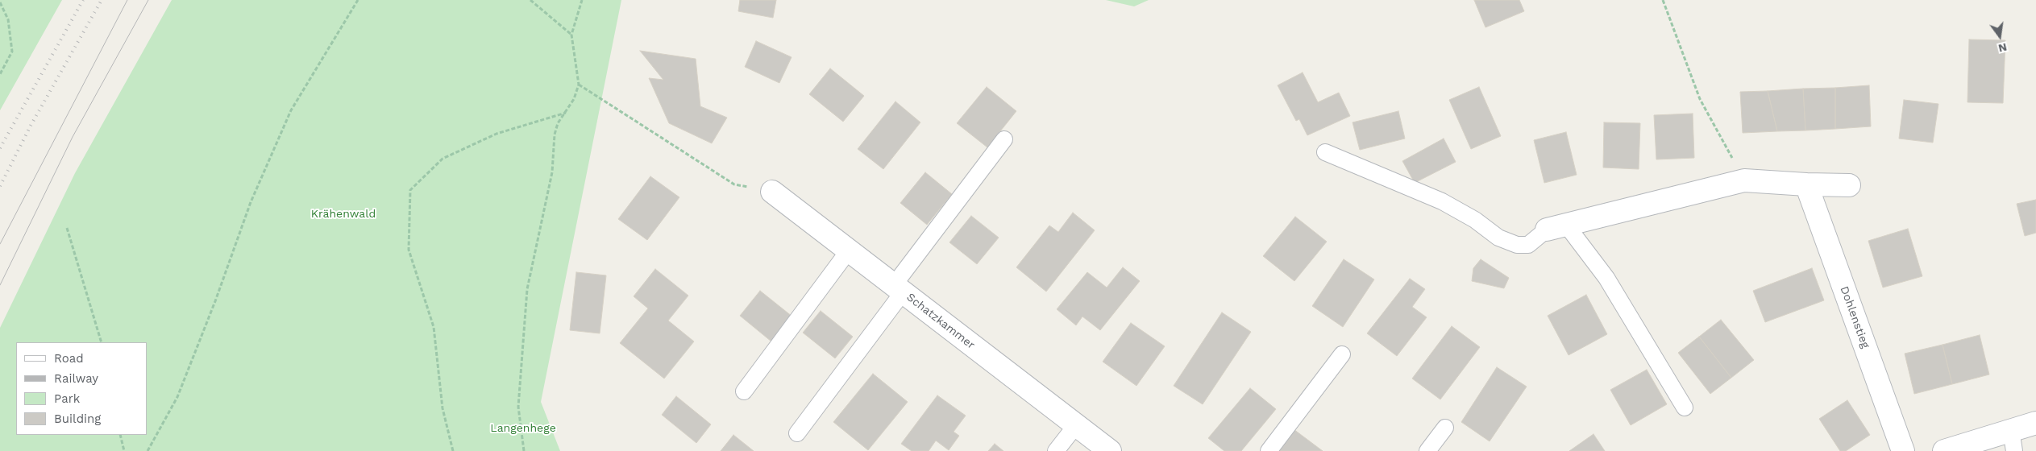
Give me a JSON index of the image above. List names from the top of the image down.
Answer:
{
  "streets": {
    "street": ["Dohlenstieg", "Schatzkammer"]
  },
  "parks": ["Krähenwald", "Langenhege"],
  "legend": [
    "Road",
    "Railway",
    "Park",
    "Building"
  ],
  "north": "bottom"
}
